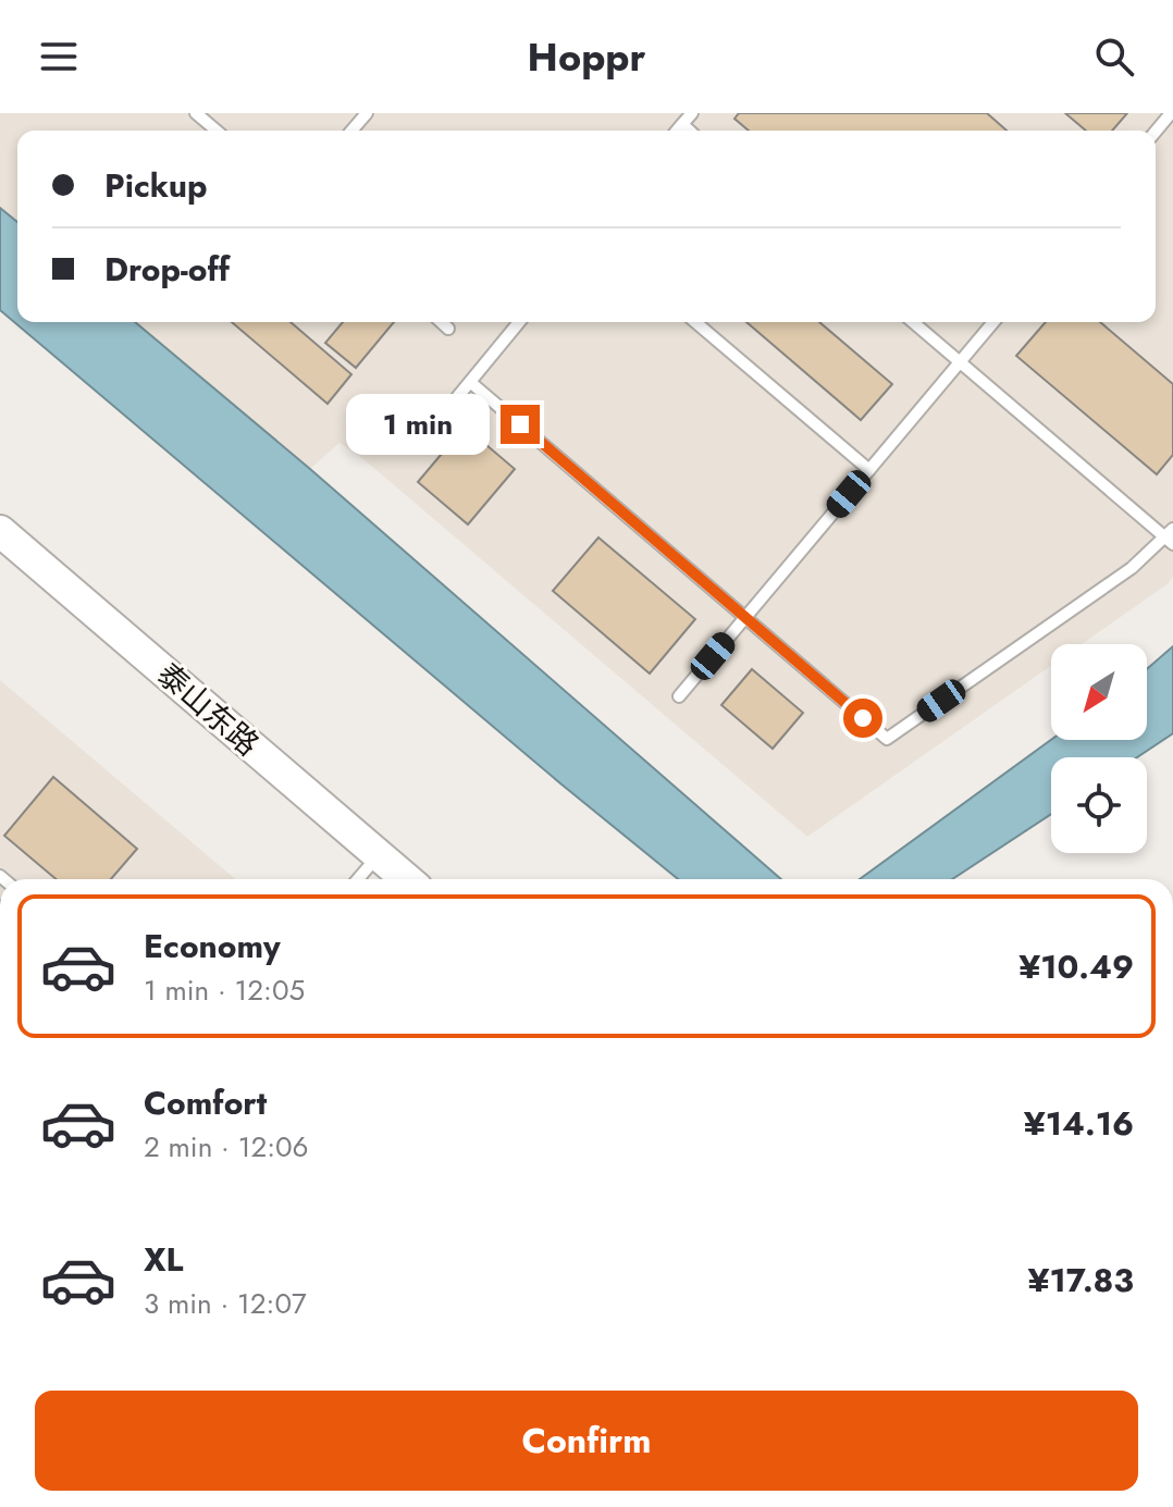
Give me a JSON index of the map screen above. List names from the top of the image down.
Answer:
{
  "streets": {
    "street": ["泰山东路"]
  },
  "north": "bottom left",
  "page": {
    "header": "Hoppr",
    "banner": ["Pickup", "Drop-off"],
    "bubble": "1 min",
    "list": [
      {
        "name": "Economy",
        "note": "1 min · 12:05",
        "value": "¥10.49"
      },
      {
        "name": "Comfort",
        "note": "2 min · 12:06",
        "value": "¥14.16"
      },
      {
        "name": "XL",
        "note": "3 min · 12:07",
        "value": "¥17.83"
      }
    ],
    "buttons": "Confirm"
  }
}
